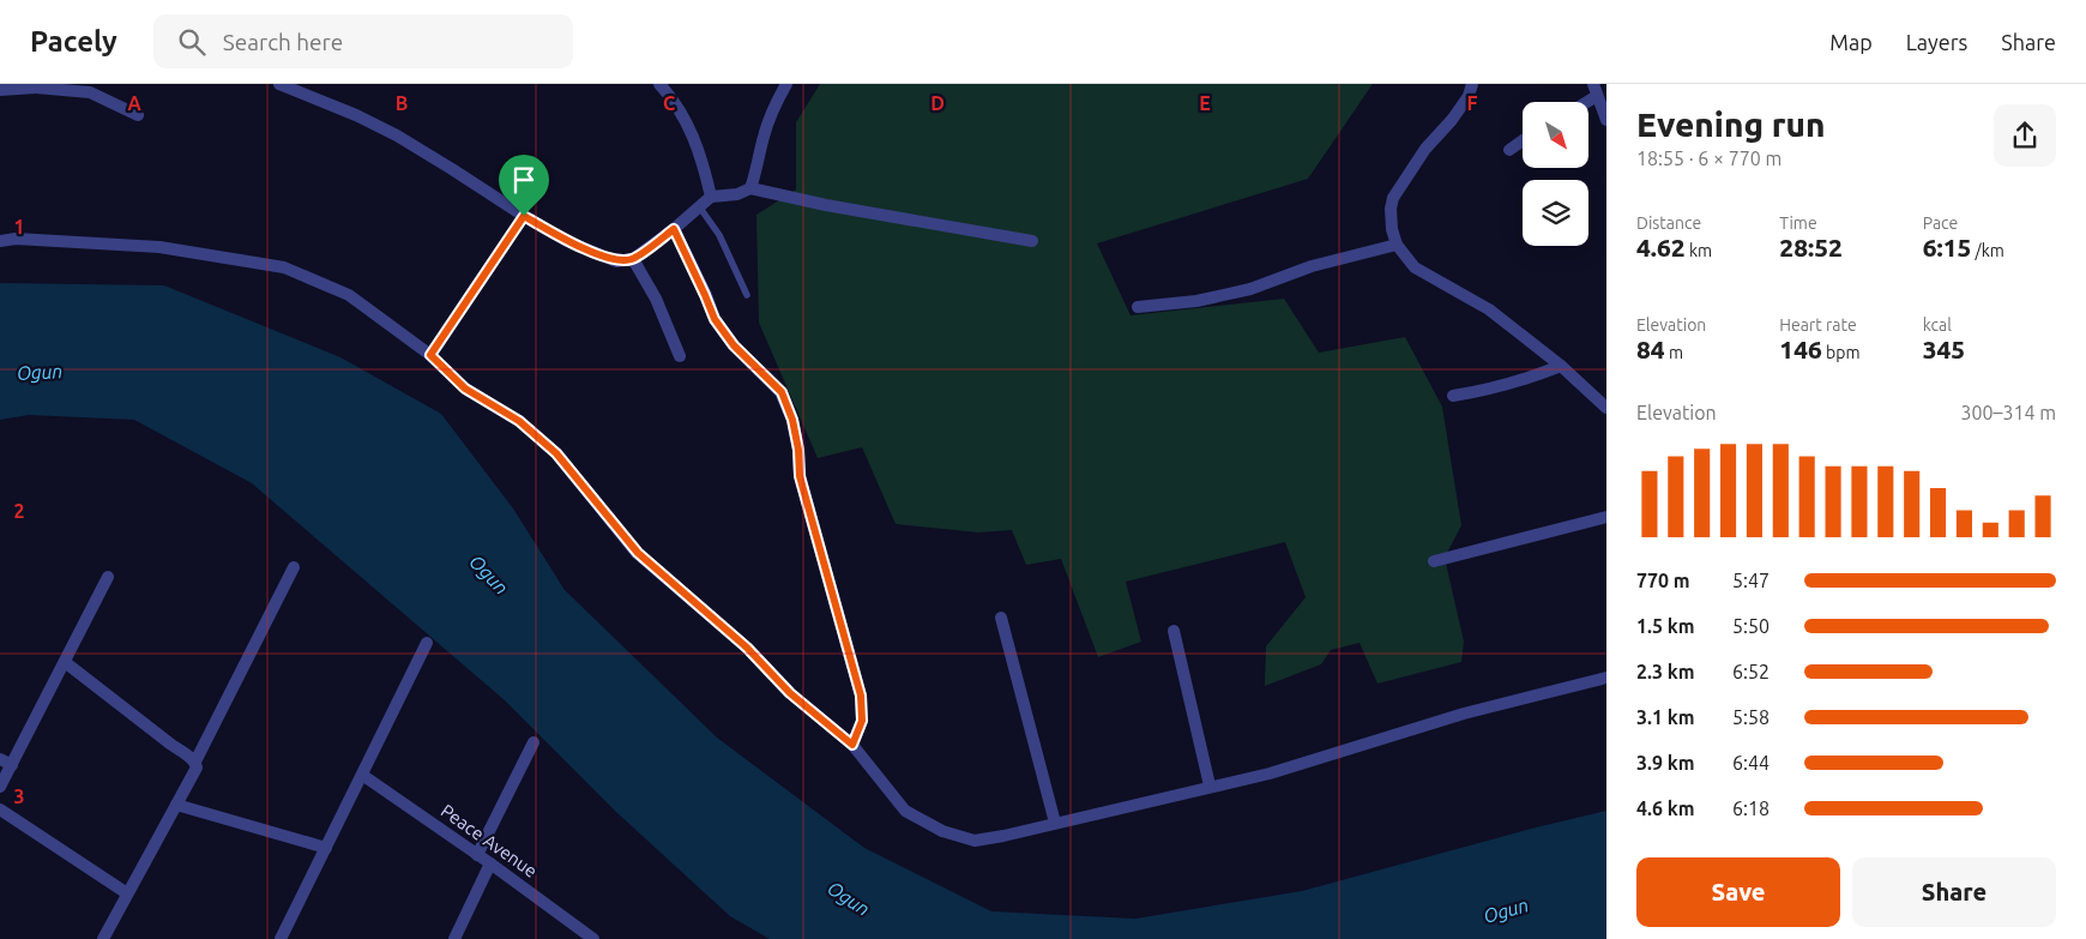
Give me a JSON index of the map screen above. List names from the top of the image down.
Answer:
{
  "streets": {
    "street": ["Peace Avenue"]
  },
  "water": ["Ogun"],
  "north": "bottom right",
  "page": {
    "header": "Pacely",
    "search": "Search here",
    "nav": ["Map", "Layers", "Share"],
    "heading": ["Evening run", "18:55 · 6 × 770 m"],
    "stats": [
      ["Distance", "4.62 km"],
      ["Time", "28:52"],
      ["Pace", "6:15 /km"],
      ["Elevation", "84 m"],
      ["Heart rate", "146 bpm"],
      ["kcal", "345"]
    ],
    "chart": ["Elevation", "300–314 m"],
    "list": [
      {
        "name": "770 m",
        "note": "5:47"
      },
      {
        "name": "1.5 km",
        "note": "5:50"
      },
      {
        "name": "2.3 km",
        "note": "6:52"
      },
      {
        "name": "3.1 km",
        "note": "5:58"
      },
      {
        "name": "3.9 km",
        "note": "6:44"
      },
      {
        "name": "4.6 km",
        "note": "6:18"
      }
    ],
    "buttons": ["Save", "Share"]
  },
  "grid": {
    "columns": [
      "A",
      "B",
      "C",
      "D",
      "E",
      "F"
    ],
    "rows": ["1", "2", "3"]
  }
}
